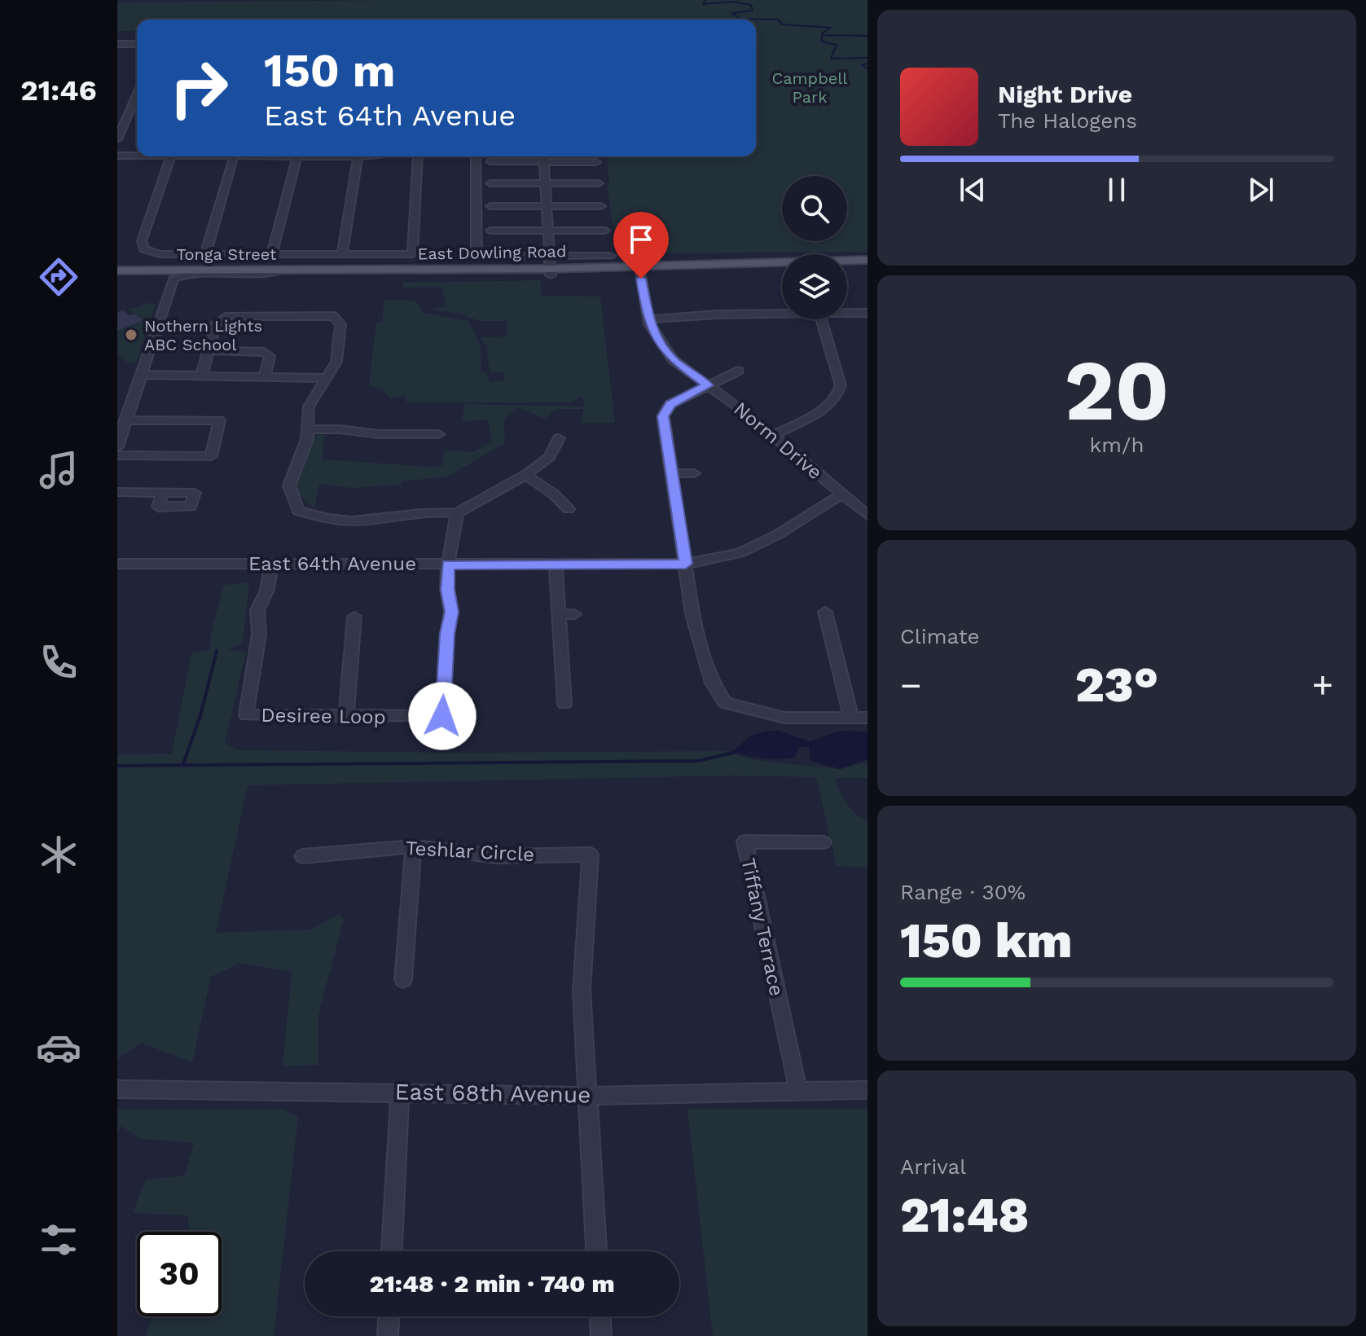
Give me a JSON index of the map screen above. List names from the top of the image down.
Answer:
{
  "streets": {
    "main road": ["East Dowling Road"],
    "street": [
      "Tonga Street",
      "Norm Drive",
      "East 64th Avenue",
      "Desiree Loop",
      "Teshlar Circle",
      "Tiffany Terrace",
      "East 68th Avenue"
    ]
  },
  "crossings": [
    ["East Dowling Road", "Norm Drive"],
    ["Norm Drive", "East 64th Avenue"],
    ["East 64th Avenue", "Desiree Loop"],
    ["Teshlar Circle", "East 68th Avenue"],
    ["Tiffany Terrace", "East 68th Avenue"]
  ],
  "parks": ["Campbell Park"],
  "places": ["Nothern Lights ABC School"],
  "page": {
    "tabs": "21:46",
    "turn": ["150 m", "East 64th Avenue"],
    "song": ["Night Drive", "The Halogens"],
    "tile": [
      ["20", "km/h"],
      "Climate",
      ["Range · 30%", "150 km"],
      ["Arrival", "21:48"]
    ],
    "heat": ["−", "23°", "+"],
    "limit": "30",
    "trip": "21:48 · 2 min · 740 m"
  }
}
